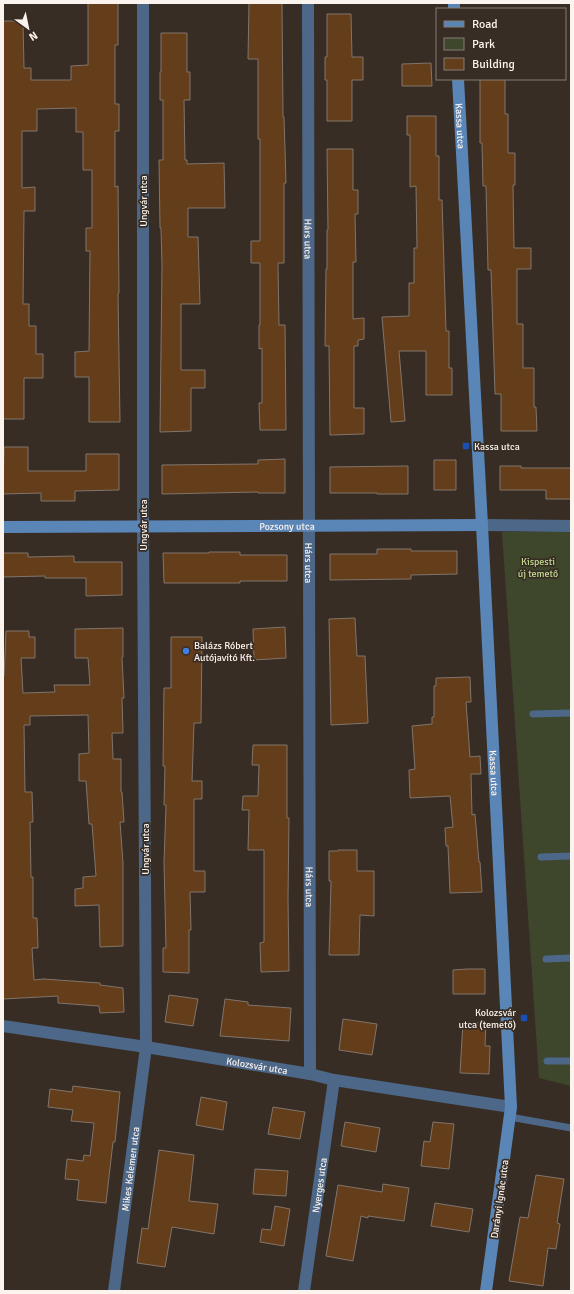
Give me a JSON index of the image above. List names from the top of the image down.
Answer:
{
  "streets": {
    "street": [
      "Kassa utca",
      "Ungvár utca",
      "Hárs utca",
      "Pozsony utca",
      "Kolozsvár utca",
      "Mikes Kelemen utca",
      "Nyerges utca",
      "Darányi Ignác utca"
    ]
  },
  "crossings": [
    ["Kassa utca", "Pozsony utca"],
    ["Kassa utca", "Kolozsvár utca"],
    ["Kassa utca", "Darányi Ignác utca"],
    ["Ungvár utca", "Pozsony utca"],
    ["Ungvár utca", "Kolozsvár utca"],
    ["Ungvár utca", "Mikes Kelemen utca"],
    ["Hárs utca", "Pozsony utca"],
    ["Hárs utca", "Kolozsvár utca"],
    ["Kolozsvár utca", "Mikes Kelemen utca"],
    ["Kolozsvár utca", "Nyerges utca"],
    ["Kolozsvár utca", "Darányi Ignác utca"]
  ],
  "parks": ["Kispesti új temető"],
  "places": {
    "transit": ["Kassa utca", "Kolozsvár utca (temető)"],
    "other": ["Balázs Róbert Autójavító Kft."]
  },
  "legend": ["Road", "Park", "Building"],
  "north": "bottom right"
}
